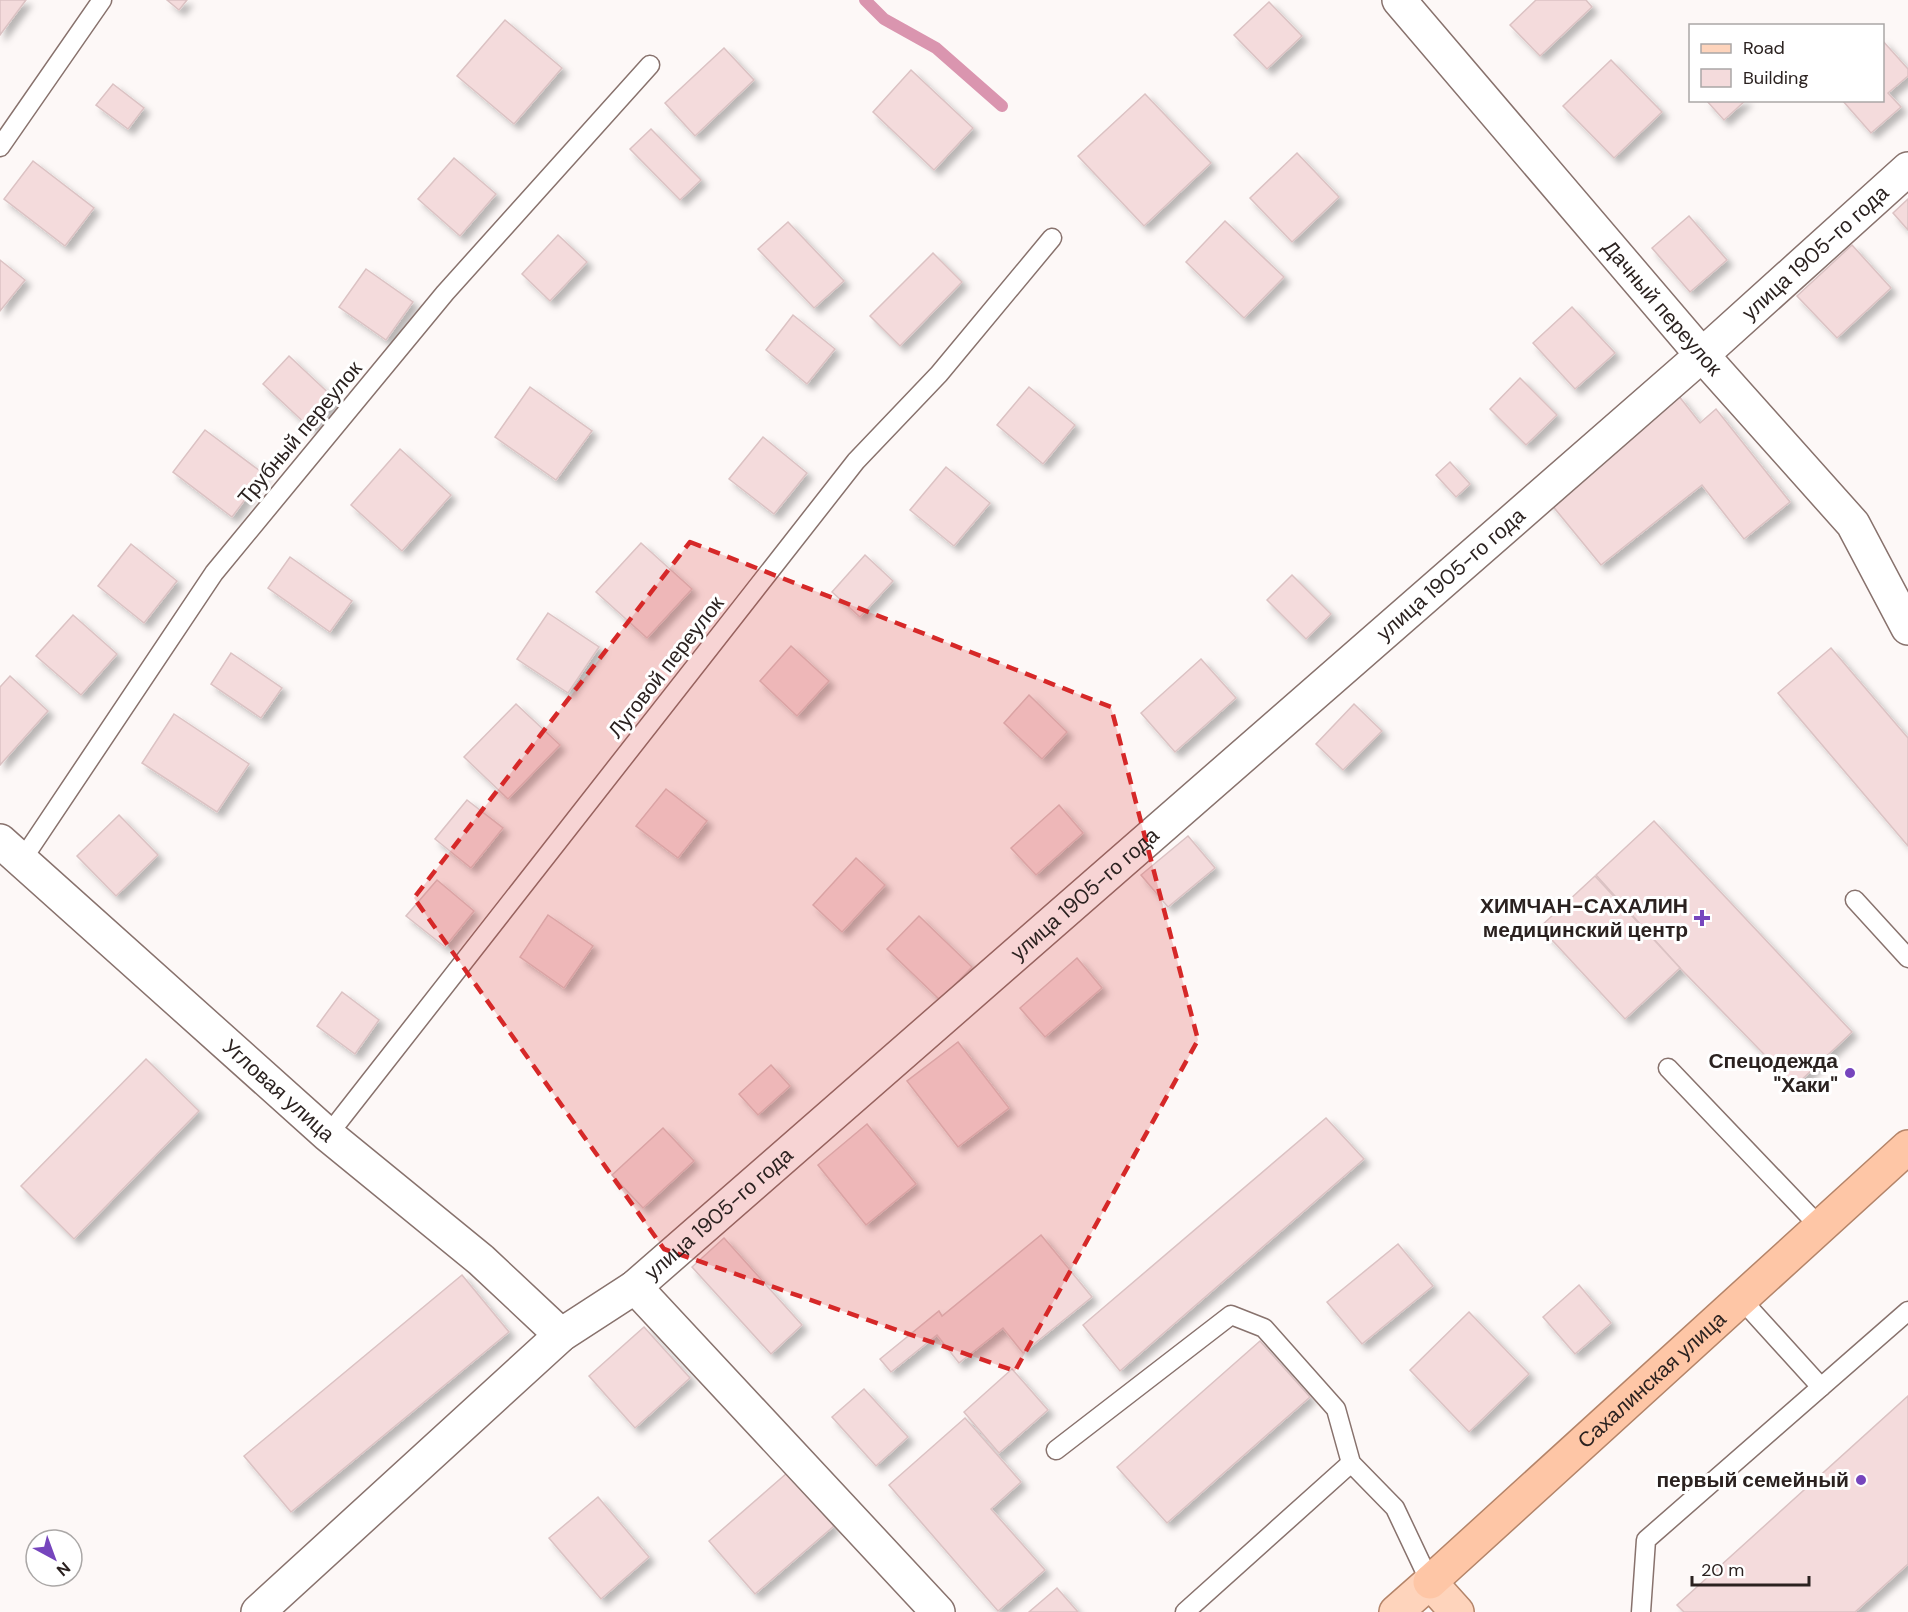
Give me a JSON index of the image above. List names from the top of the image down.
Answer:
{
  "streets": {
    "highway": ["Сахалинская улица"],
    "street": ["улица 1905-го года", "Дачный переулок", "Угловая улица"],
    "lane": ["Трубный переулок", "Луговой переулок"]
  },
  "crossings": [
    ["улица 1905-го года", "Дачный переулок"],
    ["улица 1905-го года", "Угловая улица"],
    ["Трубный переулок", "Угловая улица"],
    ["Луговой переулок", "Угловая улица"]
  ],
  "places": {
    "health": ["ХИМЧАН-САХАЛИН медицинский центр"],
    "other": ["Спецодежда \"Хаки\"", "первый семейный"]
  },
  "legend": ["Road", "Building"],
  "scale_bar": "20 m",
  "north": "bottom right"
}
